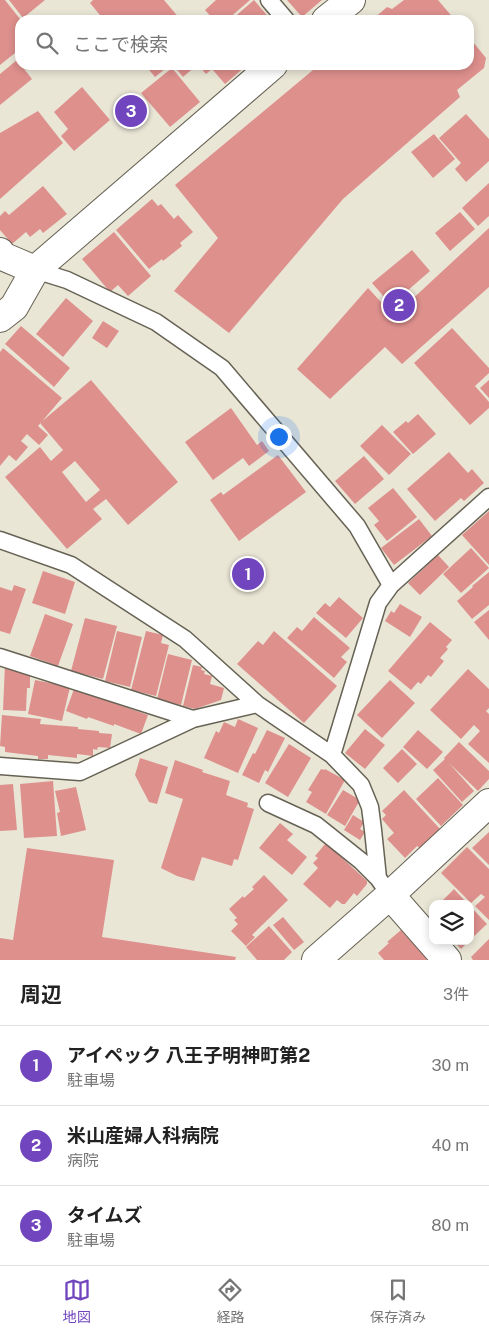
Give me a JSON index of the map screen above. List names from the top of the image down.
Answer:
{
  "page": {
    "search": "ここで検索",
    "pins": ["3", "2", "1"],
    "heading": ["周辺", "3件"],
    "list": [
      {
        "mark": "1",
        "name": "アイペック 八王子明神町第2",
        "note": "駐車場",
        "value": "30 m"
      },
      {
        "mark": "2",
        "name": "米山産婦人科病院",
        "note": "病院",
        "value": "40 m"
      },
      {
        "mark": "3",
        "name": "タイムズ",
        "note": "駐車場",
        "value": "80 m"
      }
    ],
    "nav": ["地図", "経路", "保存済み"]
  }
}
